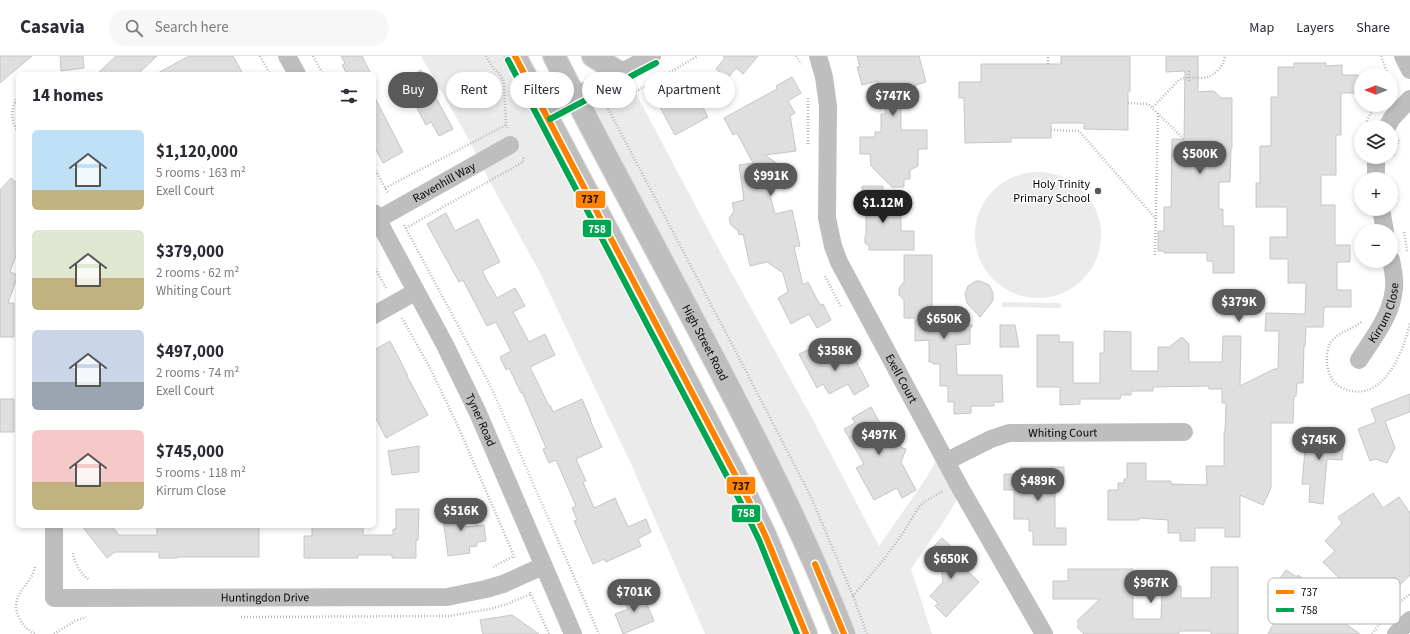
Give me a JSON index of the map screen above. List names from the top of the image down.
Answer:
{
  "streets": {
    "main road": ["High Street Road"],
    "street": [
      "Ravenhill Way",
      "Kirrum Close",
      "Exell Court",
      "Tyner Road",
      "Whiting Court",
      "Huntingdon Drive"
    ]
  },
  "crossings": [
    ["Ravenhill Way", "Tyner Road"],
    ["Exell Court", "Whiting Court"],
    ["Tyner Road", "Huntingdon Drive"]
  ],
  "places": ["Holy Trinity Primary School"],
  "lines": ["transit line 737", "transit line 758"],
  "legend": ["737", "758"],
  "north": "left",
  "page": {
    "header": "Casavia",
    "search": "Search here",
    "nav": ["Map", "Layers", "Share"],
    "map_buttons": ["+", "−"],
    "chip": [
      "Buy",
      "Rent",
      "Filters",
      "New",
      "Apartment"
    ],
    "heading": "14 homes",
    "price": [
      "$747K",
      "$500K",
      "$991K",
      "$1.12M",
      "$379K",
      "$650K",
      "$358K",
      "$497K",
      "$745K",
      "$489K",
      "$516K",
      "$650K",
      "$967K",
      "$701K"
    ],
    "list": [
      {
        "name": "$1,120,000",
        "note": "5 rooms · 163 m² · Exell Court"
      },
      {
        "name": "$379,000",
        "note": "2 rooms · 62 m² · Whiting Court"
      },
      {
        "name": "$497,000",
        "note": "2 rooms · 74 m² · Exell Court"
      },
      {
        "name": "$745,000",
        "note": "5 rooms · 118 m² · Kirrum Close"
      }
    ]
  }
}
